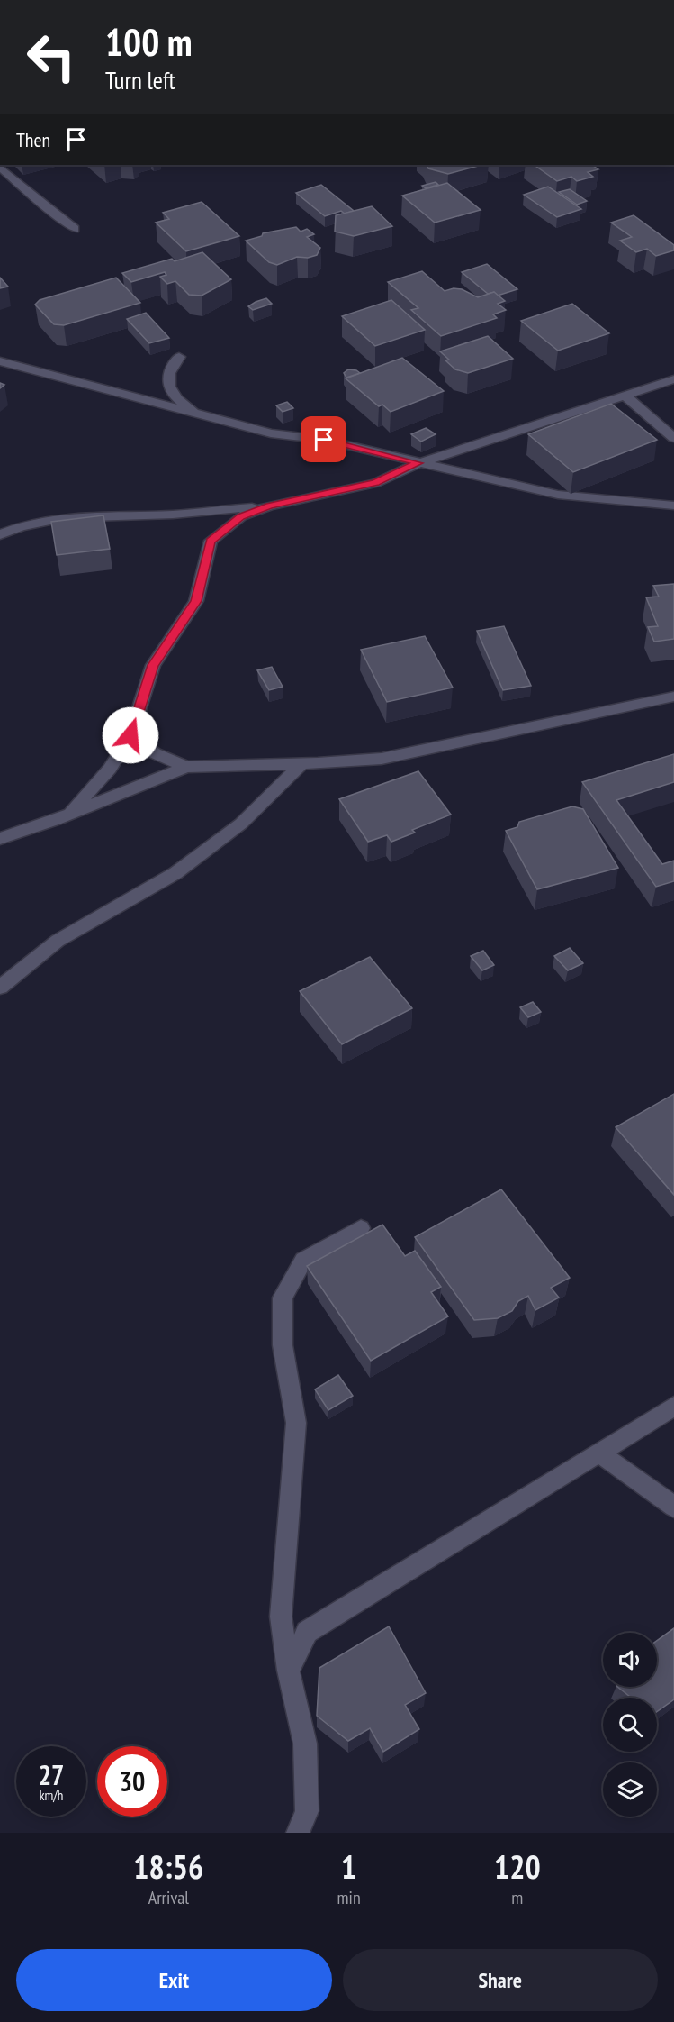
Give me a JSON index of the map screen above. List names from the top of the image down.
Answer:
{
  "page": {
    "turn": ["100 m", "Turn left"],
    "then": "Then",
    "speed": "27 km/h",
    "limit": "30",
    "eta": [
      "18:56",
      "Arrival",
      "1",
      "min",
      "120",
      "m"
    ],
    "buttons": ["Exit", "Share"]
  }
}
